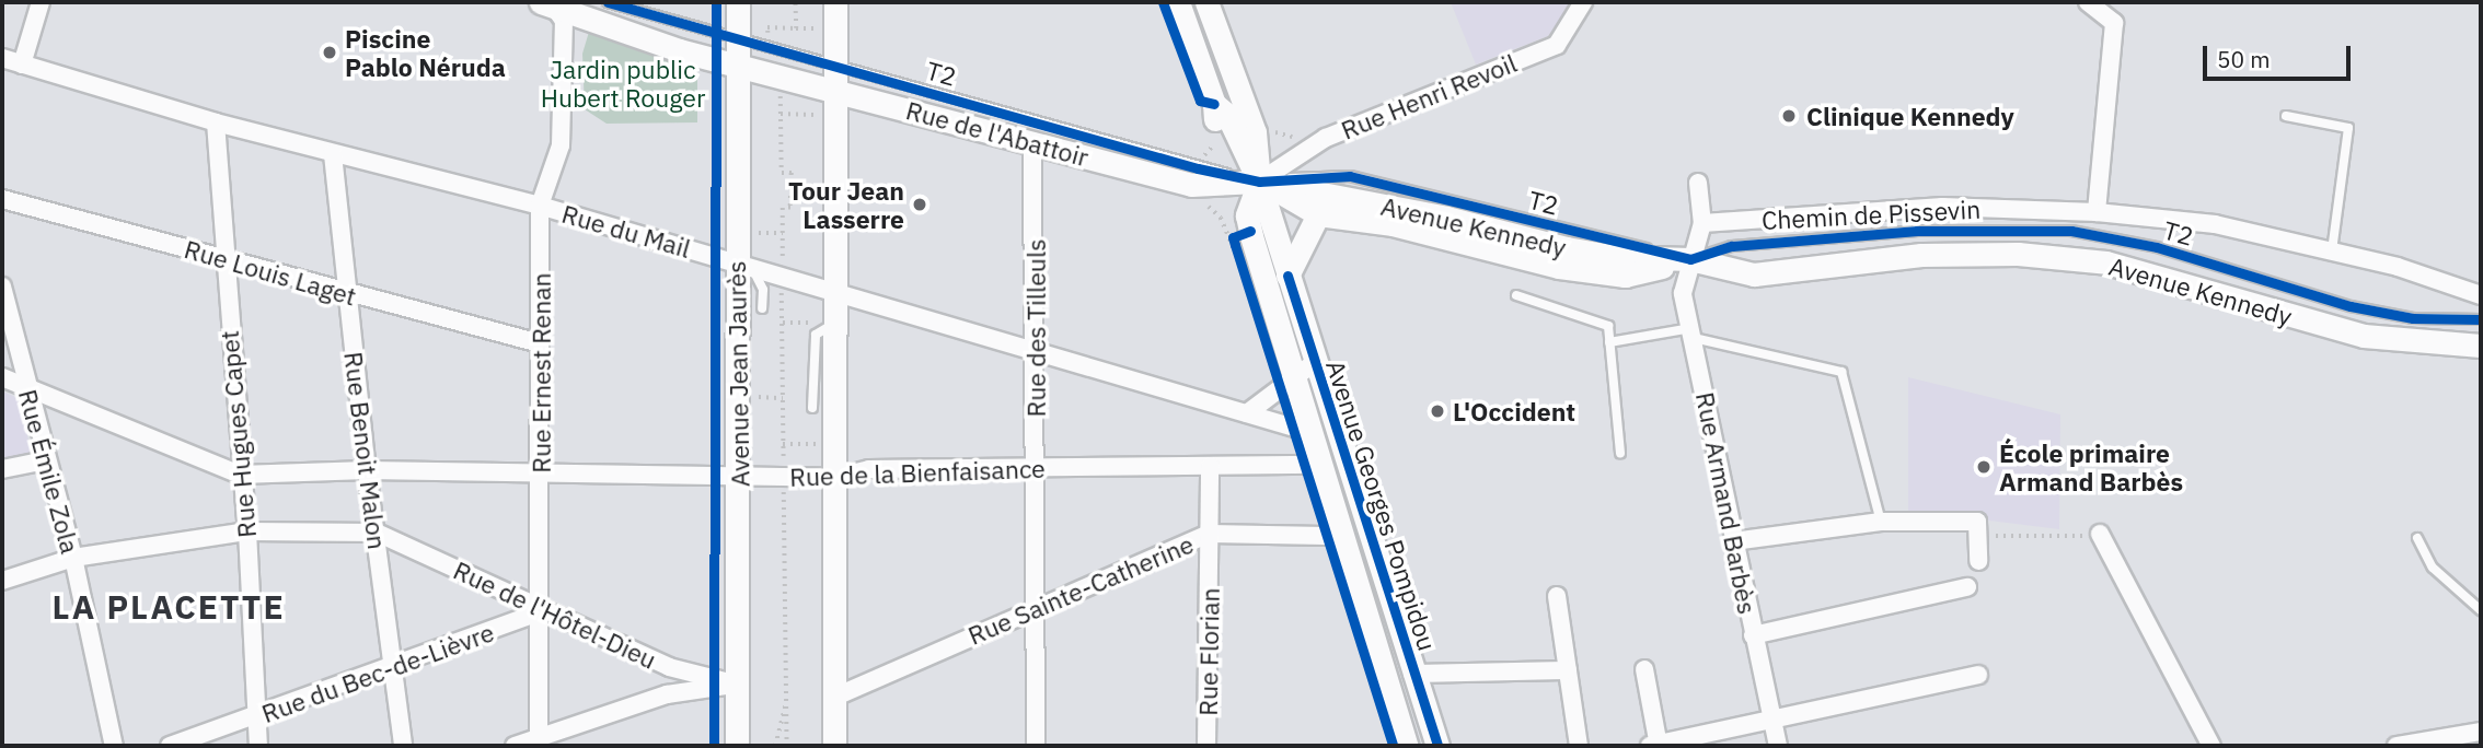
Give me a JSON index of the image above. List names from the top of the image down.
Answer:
{
  "streets": {
    "main road": [
      "Rue de l'Abattoir",
      "Avenue Kennedy",
      "Avenue Jean Jaurès",
      "Avenue Georges Pompidou"
    ],
    "street": [
      "Rue Henri Revoil",
      "Chemin de Pissevin",
      "Rue du Mail",
      "Rue Louis Laget",
      "Rue des Tilleuls",
      "Rue Ernest Renan",
      "Rue Hugues Capet",
      "Rue Benoit Malon",
      "Rue Émile Zola",
      "Rue de la Bienfaisance",
      "Rue Armand Barbès",
      "Rue Sainte-Catherine",
      "Rue de l'Hôtel-Dieu",
      "Rue Florian",
      "Rue du Bec-de-Lièvre"
    ],
    "lane": ["T2"]
  },
  "crossings": [
    ["T2", "Rue Henri Revoil"],
    ["T2", "Rue de l'Abattoir"],
    ["T2", "Avenue Kennedy"],
    ["T2", "Avenue Jean Jaurès"],
    ["T2", "Rue Armand Barbès"],
    ["T2", "Avenue Georges Pompidou"],
    ["Rue Henri Revoil", "Rue de l'Abattoir"],
    ["Rue Henri Revoil", "Avenue Kennedy"],
    ["Rue Henri Revoil", "Avenue Georges Pompidou"],
    ["Rue de l'Abattoir", "Avenue Kennedy"],
    ["Rue de l'Abattoir", "Rue des Tilleuls"],
    ["Rue de l'Abattoir", "Rue Ernest Renan"],
    ["Rue de l'Abattoir", "Avenue Jean Jaurès"],
    ["Rue de l'Abattoir", "Avenue Georges Pompidou"],
    ["Avenue Kennedy", "Rue Armand Barbès"],
    ["Avenue Kennedy", "Avenue Georges Pompidou"],
    ["Rue du Mail", "Rue des Tilleuls"],
    ["Rue du Mail", "Rue Ernest Renan"],
    ["Rue du Mail", "Avenue Jean Jaurès"],
    ["Rue du Mail", "Rue Hugues Capet"],
    ["Rue du Mail", "Rue Benoit Malon"],
    ["Rue du Mail", "Avenue Georges Pompidou"],
    ["Rue Louis Laget", "Rue Ernest Renan"],
    ["Rue Louis Laget", "Rue Hugues Capet"],
    ["Rue Louis Laget", "Rue Benoit Malon"],
    ["Rue des Tilleuls", "Rue de la Bienfaisance"],
    ["Rue des Tilleuls", "Rue Sainte-Catherine"],
    ["Rue Ernest Renan", "Rue de la Bienfaisance"],
    ["Rue Ernest Renan", "Rue de l'Hôtel-Dieu"],
    ["Rue Ernest Renan", "Rue du Bec-de-Lièvre"],
    ["Avenue Jean Jaurès", "Rue de la Bienfaisance"],
    ["Avenue Jean Jaurès", "Rue de l'Hôtel-Dieu"],
    ["Rue Hugues Capet", "Rue de la Bienfaisance"],
    ["Rue Hugues Capet", "Rue du Bec-de-Lièvre"],
    ["Rue Benoit Malon", "Rue de la Bienfaisance"],
    ["Rue Benoit Malon", "Rue de l'Hôtel-Dieu"],
    ["Rue Benoit Malon", "Rue du Bec-de-Lièvre"],
    ["Rue de la Bienfaisance", "Avenue Georges Pompidou"],
    ["Rue de la Bienfaisance", "Rue Florian"],
    ["Avenue Georges Pompidou", "Rue Sainte-Catherine"],
    ["Rue Sainte-Catherine", "Rue Florian"],
    ["Rue de l'Hôtel-Dieu", "Rue du Bec-de-Lièvre"]
  ],
  "districts": ["LA PLACETTE"],
  "parks": ["Jardin public Hubert Rouger"],
  "places": [
    "Piscine Pablo Néruda",
    "Clinique Kennedy",
    "Tour Jean Lasserre",
    "L'Occident",
    "École primaire Armand Barbès"
  ],
  "scale_bar": "50 m"
}
